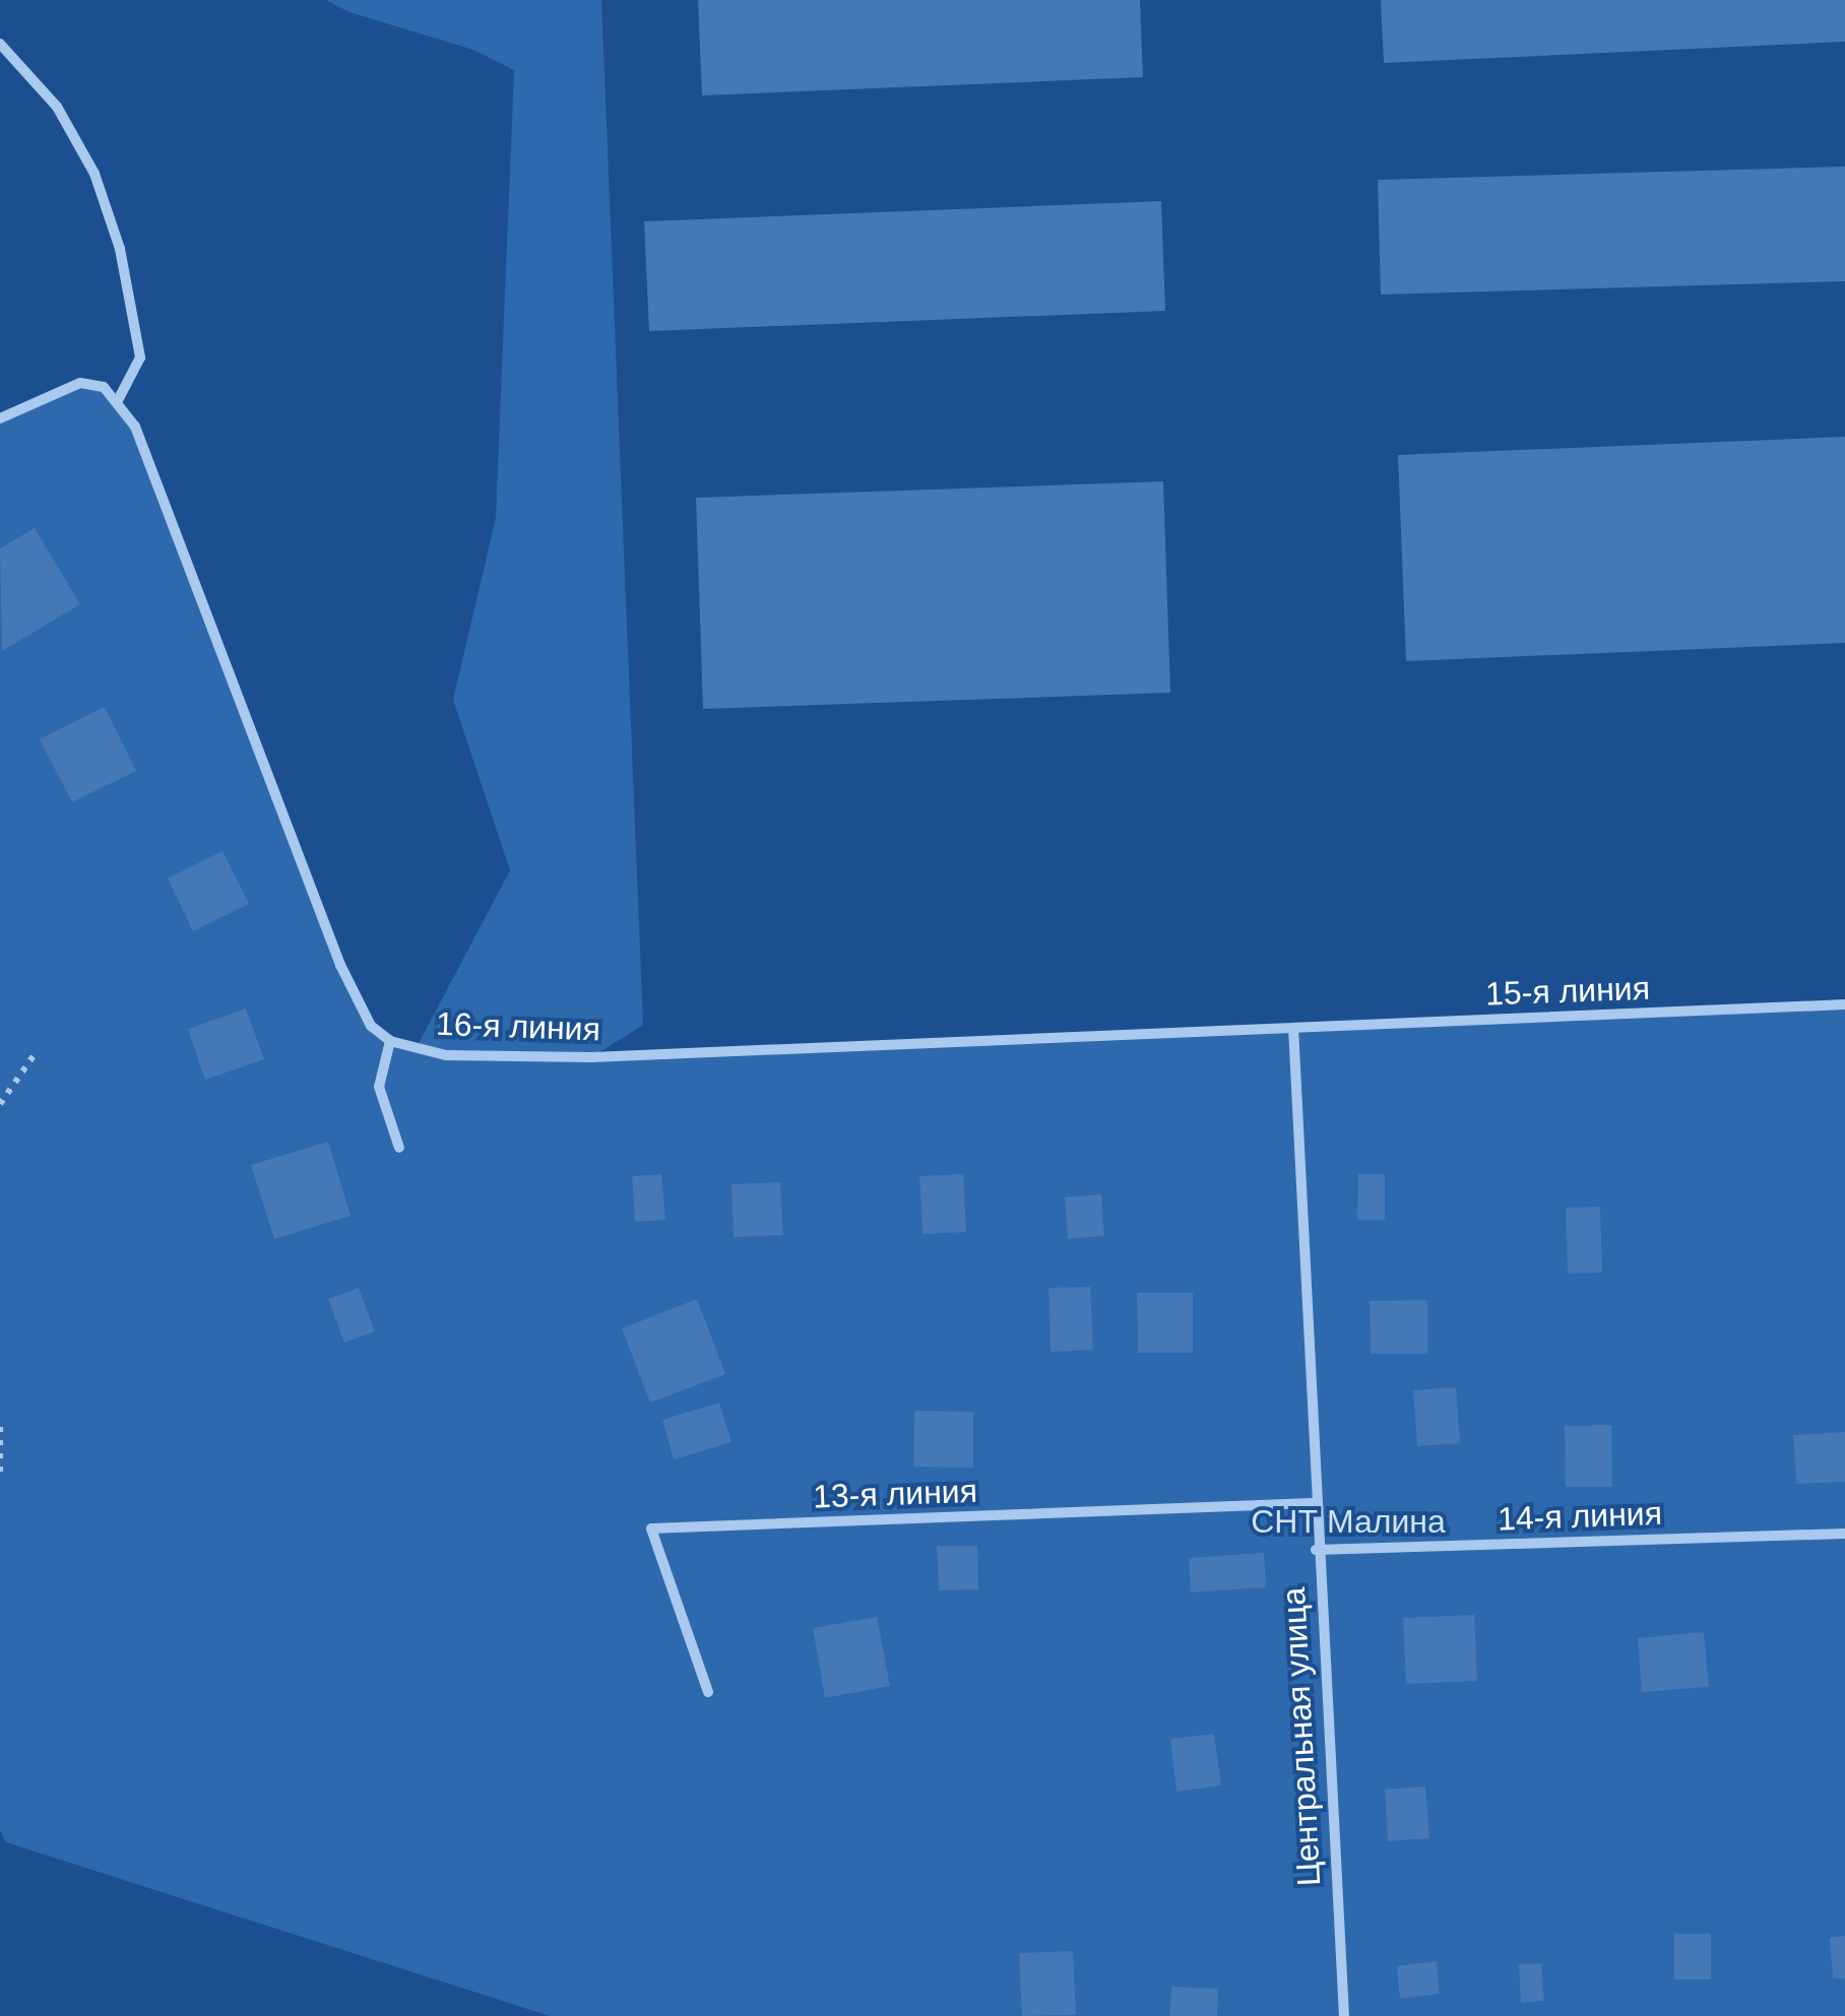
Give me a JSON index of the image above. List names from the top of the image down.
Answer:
{
  "streets": {
    "street": [
      "15-я линия",
      "16-я линия",
      "13-я линия",
      "14-я линия",
      "Центральная улица"
    ]
  },
  "crossings": [
    ["15-я линия", "16-я линия"],
    ["15-я линия", "Центральная улица"],
    ["16-я линия", "Центральная улица"],
    ["13-я линия", "Центральная улица"],
    ["14-я линия", "Центральная улица"]
  ],
  "parks": ["СНТ Малина"]
}
